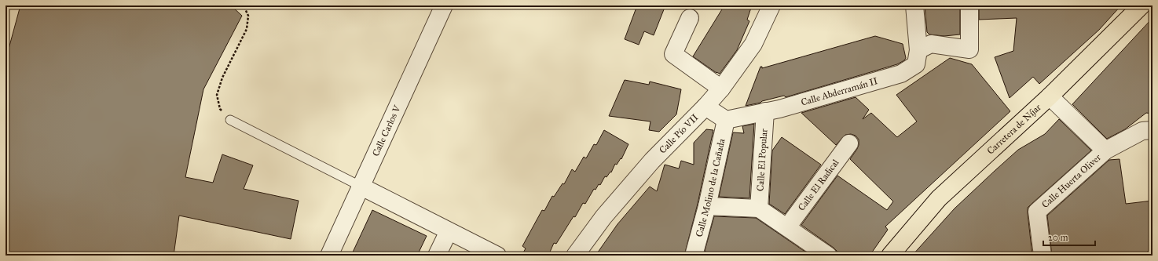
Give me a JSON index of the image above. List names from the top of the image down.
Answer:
{
  "streets": {
    "main road": ["Carretera de Níjar"],
    "street": [
      "Calle Abderramán II",
      "Calle Carlos V",
      "Calle Pío VII",
      "Calle El Popular",
      "Calle Huerta Oliver",
      "Calle El Radical",
      "Calle Molino de la Cañada"
    ]
  },
  "crossings": [
    ["Calle Abderramán II", "Calle El Popular"],
    ["Calle Abderramán II", "Calle Molino de la Cañada"],
    ["Carretera de Níjar", "Calle Huerta Oliver"]
  ],
  "scale_bar": "20 m"
}
